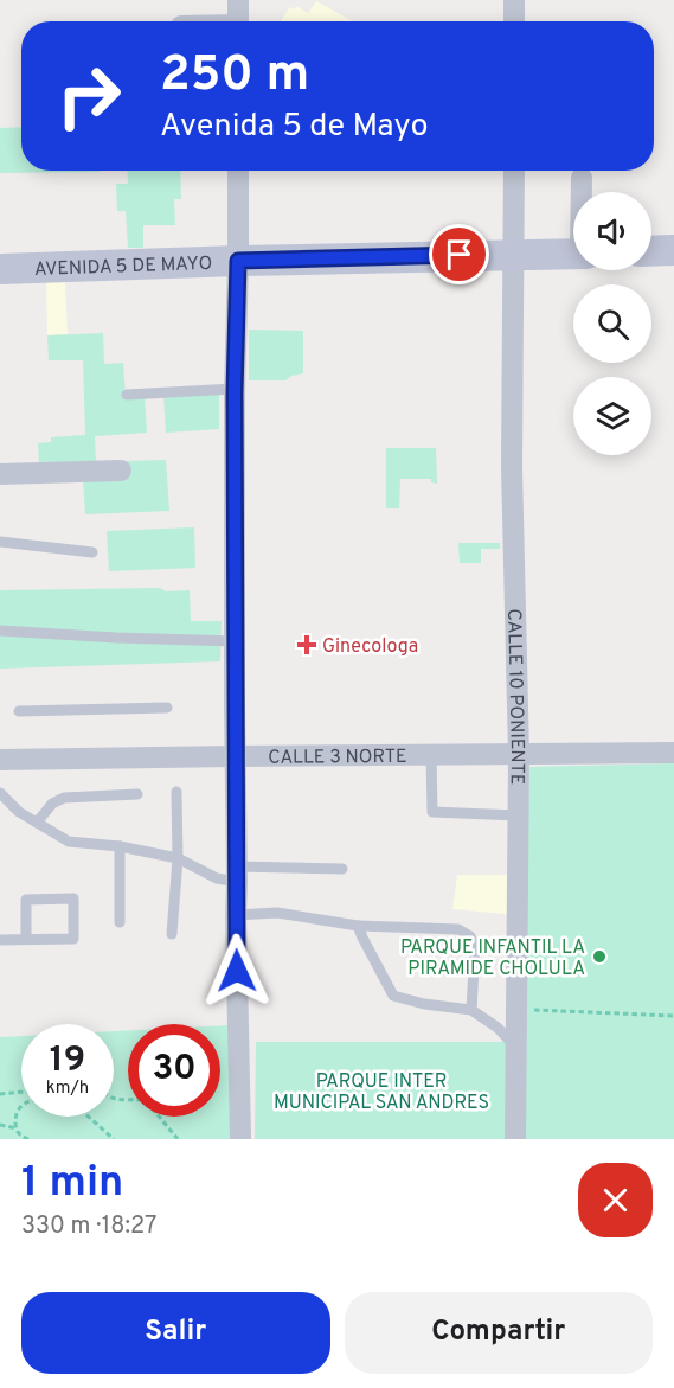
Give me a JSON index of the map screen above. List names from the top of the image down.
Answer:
{
  "streets": {
    "main road": ["AVENIDA 5 DE MAYO"],
    "street": ["CALLE 10 PONIENTE", "CALLE 3 NORTE"]
  },
  "crossings": [
    ["AVENIDA 5 DE MAYO", "CALLE 10 PONIENTE"],
    ["CALLE 10 PONIENTE", "CALLE 3 NORTE"]
  ],
  "parks": ["PARQUE INTER MUNICIPAL SAN ANDRES"],
  "places": {
    "health": ["Ginecologa"],
    "other": ["PARQUE INFANTIL LA PIRAMIDE CHOLULA"]
  },
  "page": {
    "turn": ["250 m", "Avenida 5 de Mayo"],
    "speed": "19 km/h",
    "limit": "30",
    "heading": ["1 min", "330 m · 18:27"],
    "buttons": ["Salir", "Compartir"]
  }
}
